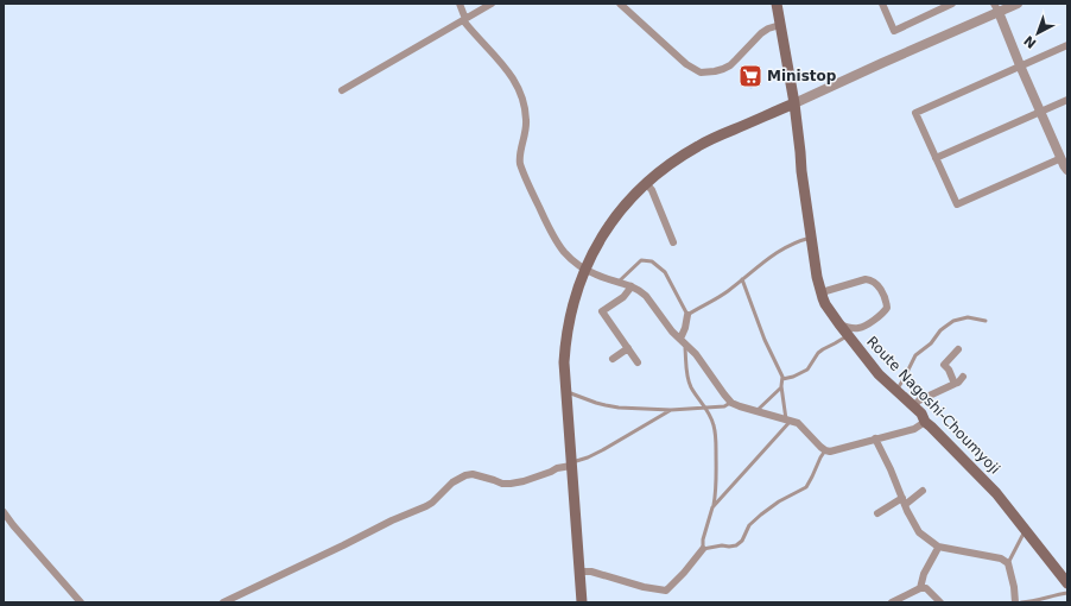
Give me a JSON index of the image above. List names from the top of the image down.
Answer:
{
  "streets": {
    "main road": ["Route Nagoshi-Choumyoji"]
  },
  "places": {
    "supermarket": ["Ministop"]
  },
  "north": "bottom left"
}
